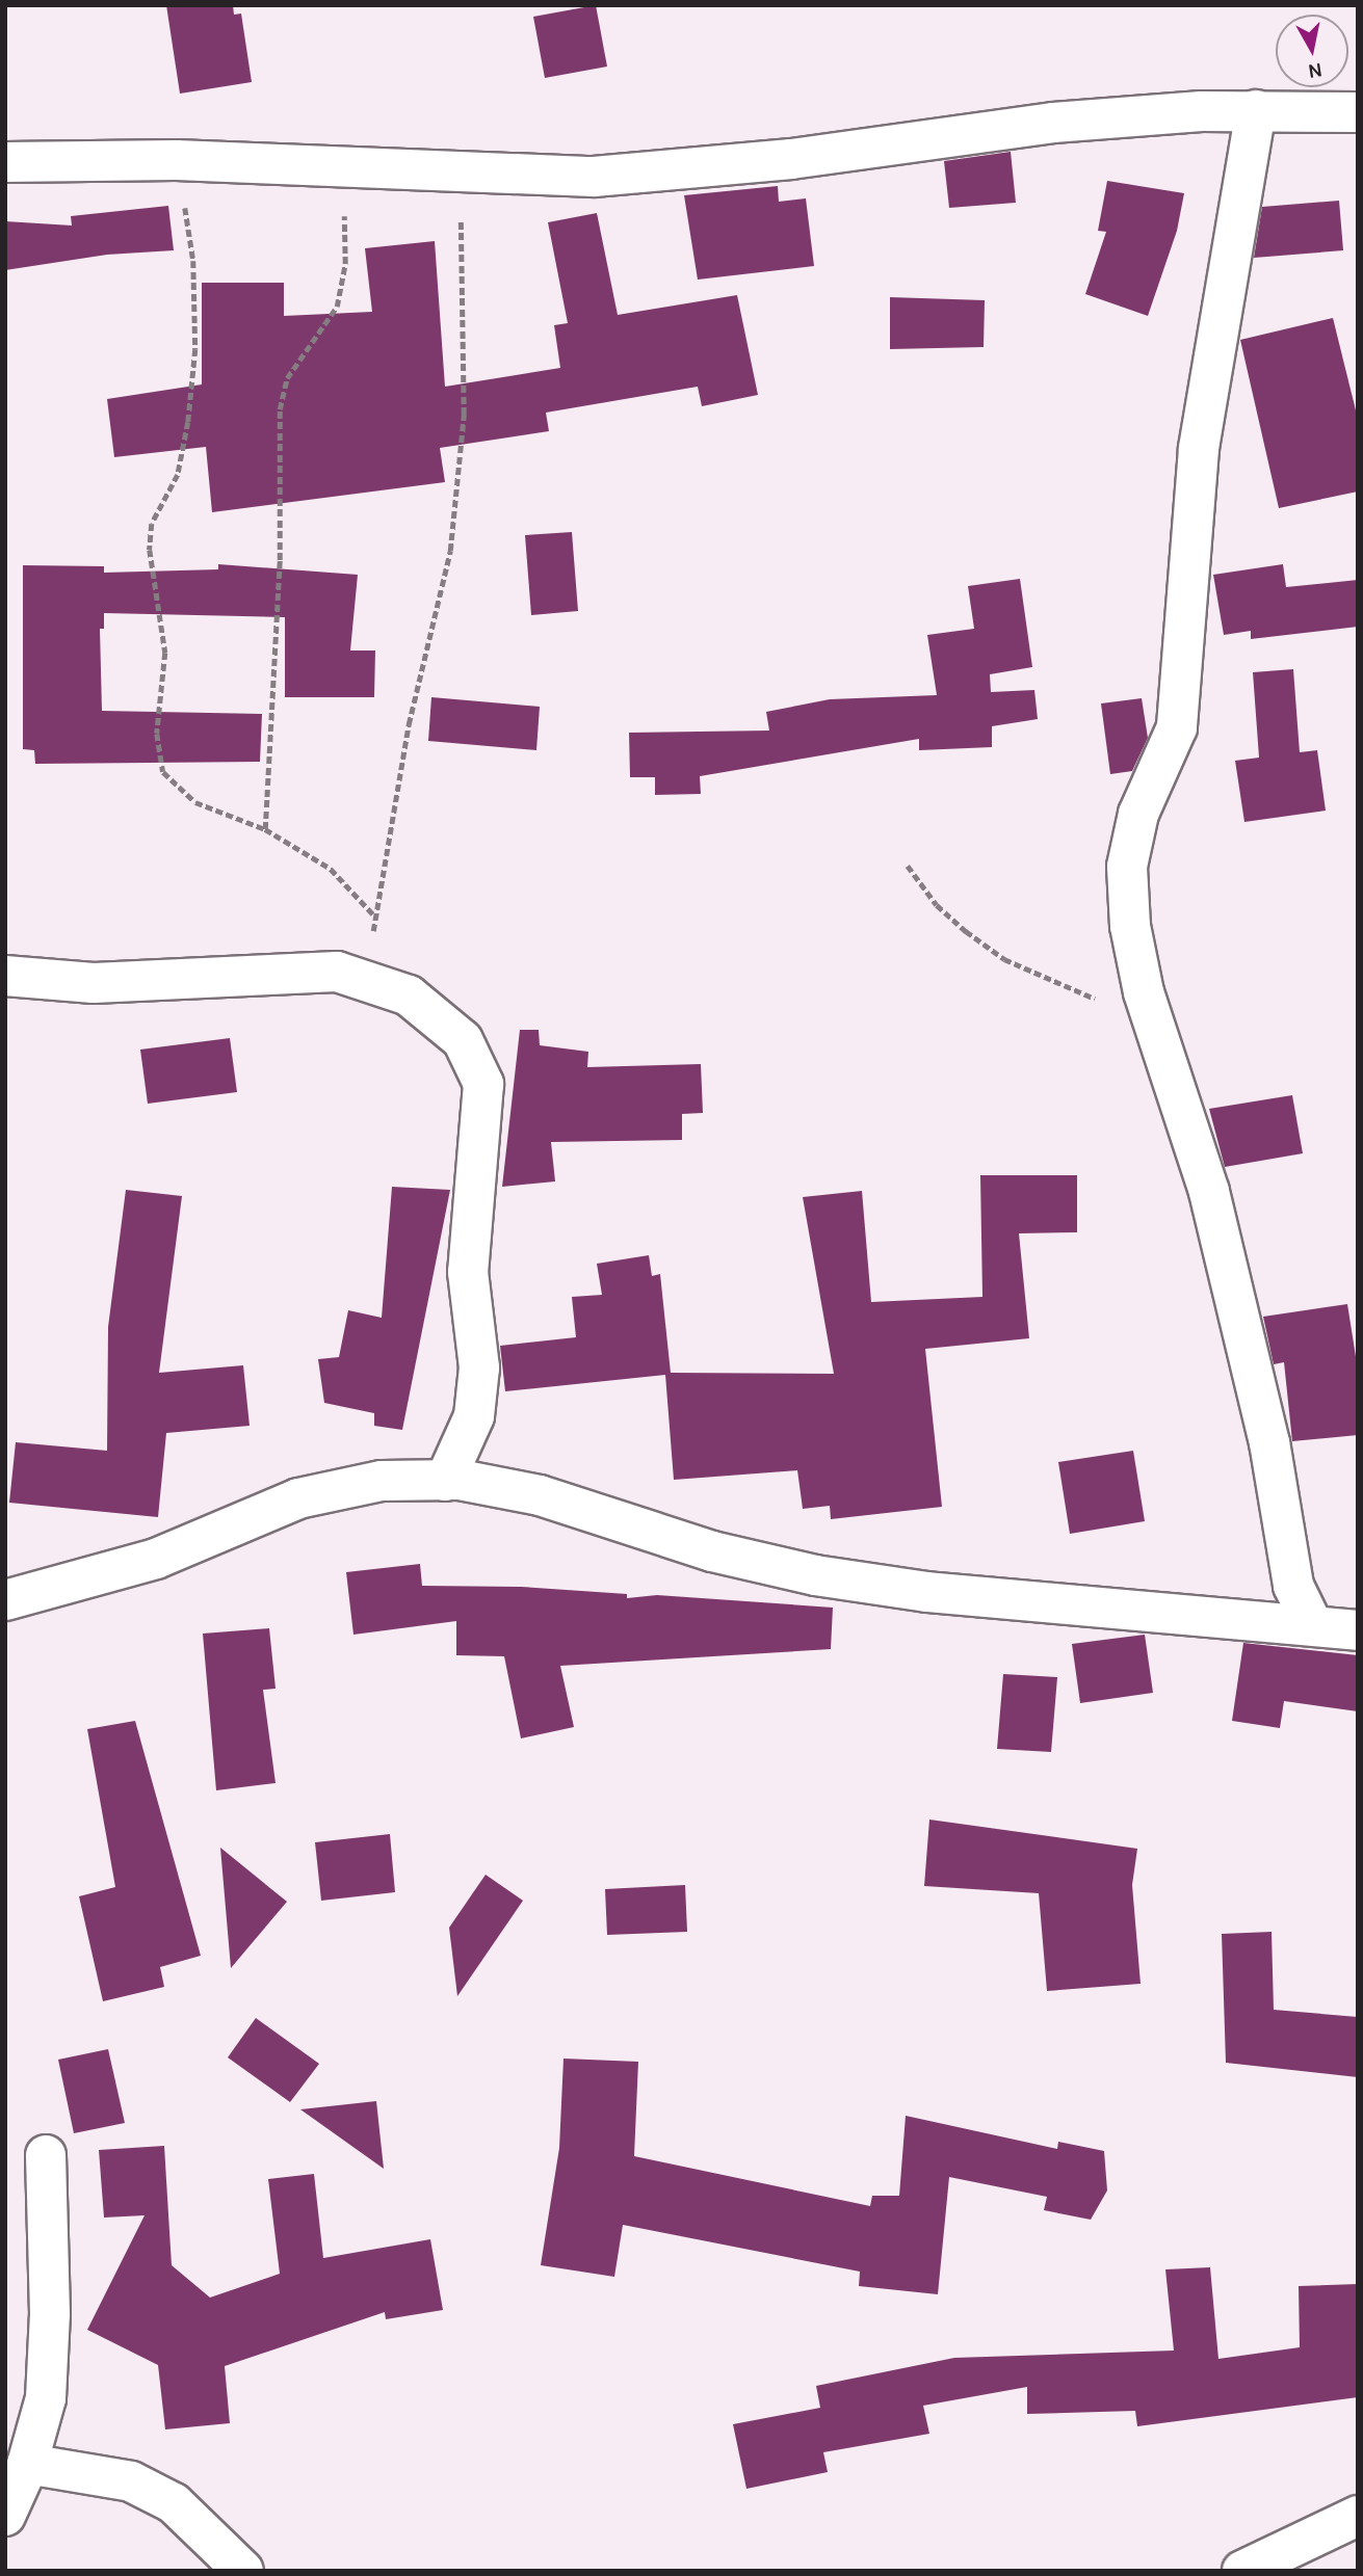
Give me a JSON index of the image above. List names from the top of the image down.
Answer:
{
  "north": "bottom"
}
